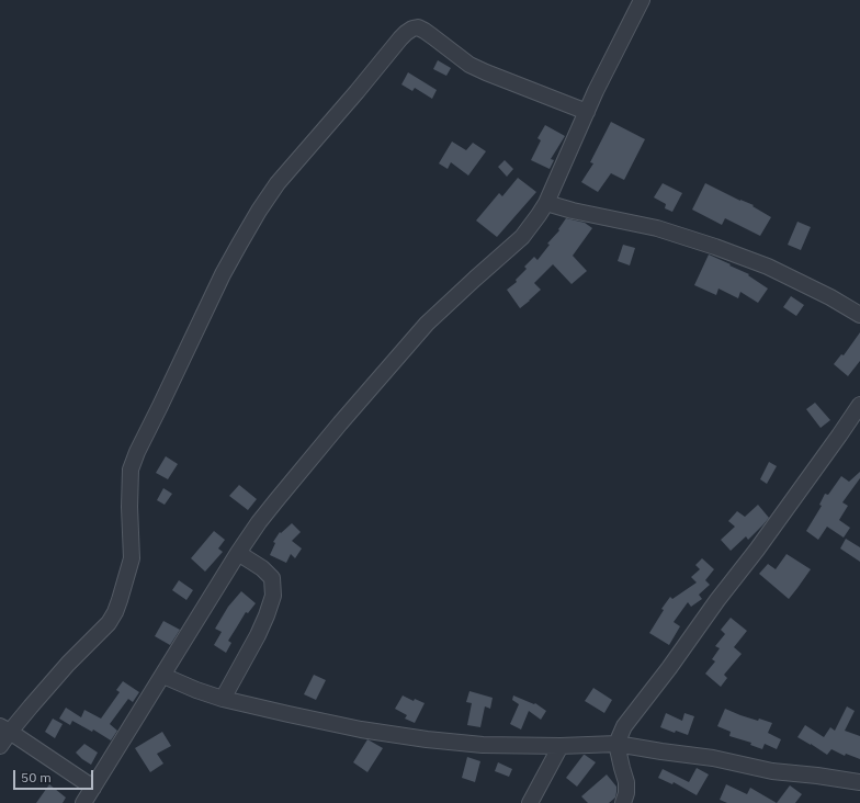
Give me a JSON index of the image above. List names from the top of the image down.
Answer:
{
  "scale_bar": "50 m"
}
